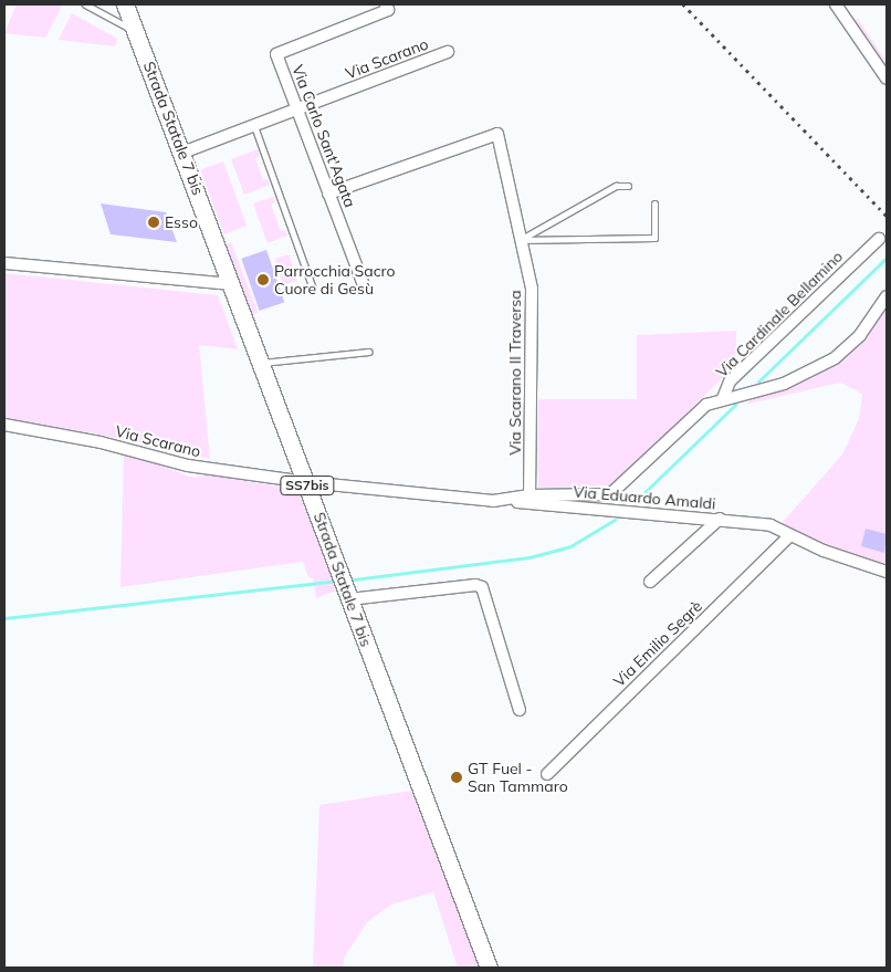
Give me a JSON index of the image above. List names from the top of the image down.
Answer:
{
  "streets": {
    "main road": ["Strada Statale 7 bis", "SS7bis"],
    "street": [
      "Via Scarano",
      "Via Carlo Sant'Agata",
      "Via Cardinale Bellamino",
      "Via Scarano II Traversa",
      "Via Eduardo Amaldi",
      "Via Emilio Segrè"
    ]
  },
  "crossings": [
    ["Via Scarano", "Strada Statale 7 bis"],
    ["Via Scarano", "Via Carlo Sant'Agata"],
    ["Via Scarano", "Via Cardinale Bellamino"],
    ["Strada Statale 7 bis", "Via Cardinale Bellamino"],
    ["Via Carlo Sant'Agata", "Via Scarano II Traversa"],
    ["Via Cardinale Bellamino", "Via Scarano II Traversa"],
    ["Via Cardinale Bellamino", "Via Eduardo Amaldi"],
    ["Via Eduardo Amaldi", "Via Emilio Segrè"]
  ],
  "places": ["Esso", "Parrocchia Sacro Cuore di Gesù", "GT Fuel - San Tammaro"]
}
